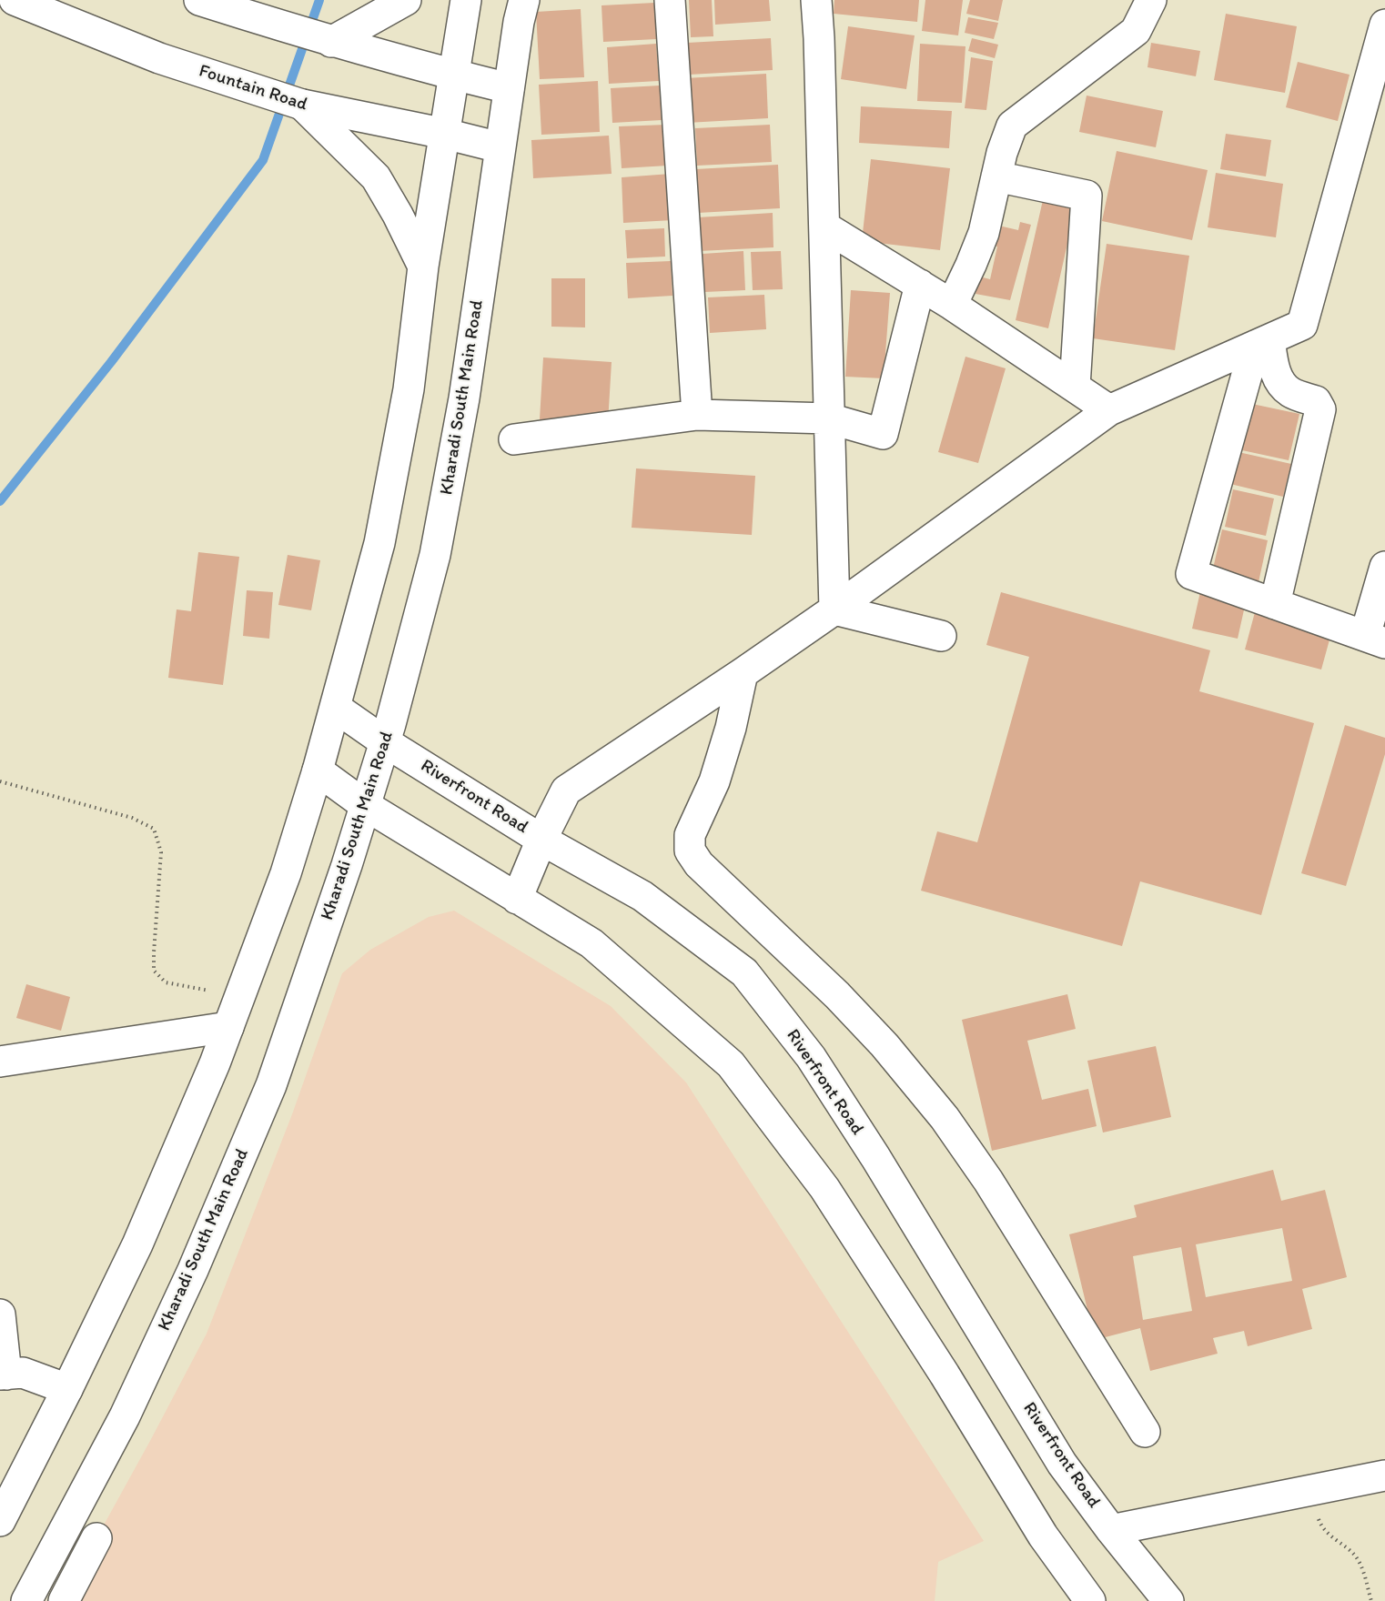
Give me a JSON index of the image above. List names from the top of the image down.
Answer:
{
  "streets": {
    "street": ["Fountain Road", "Kharadi South Main Road", "Riverfront Road"]
  },
  "crossings": [
    ["Fountain Road", "Kharadi South Main Road"],
    ["Kharadi South Main Road", "Riverfront Road"]
  ]
}
